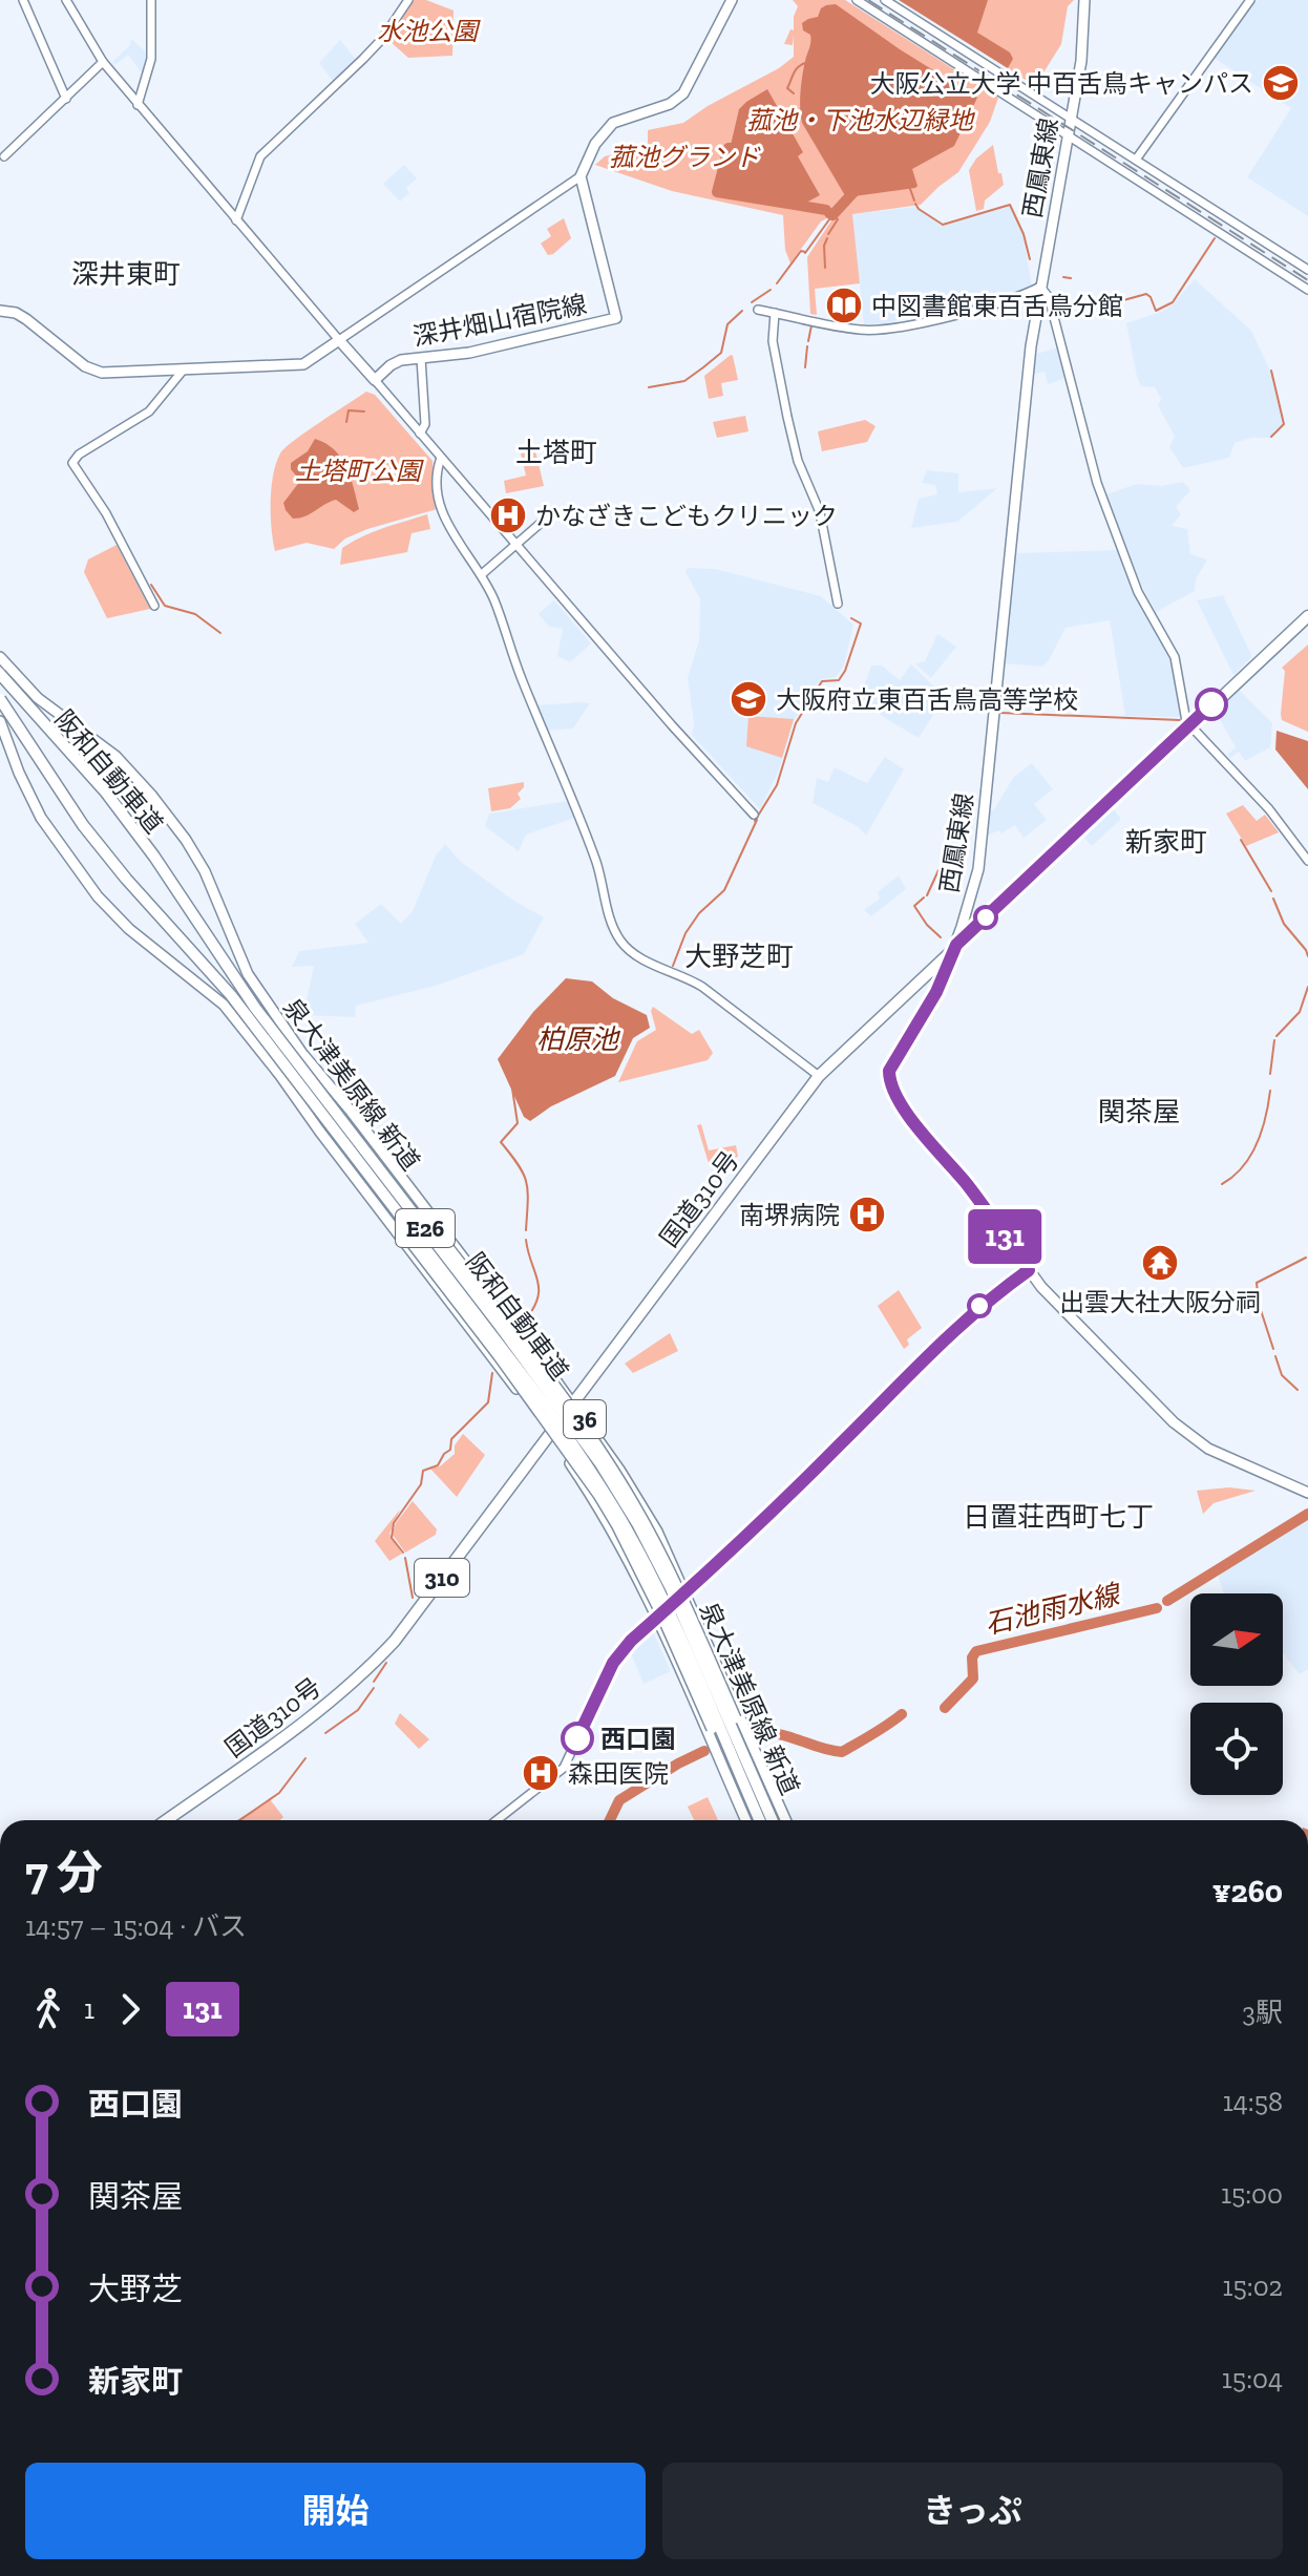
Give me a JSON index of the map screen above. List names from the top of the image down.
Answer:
{
  "streets": {
    "highway": [
      "阪和自動車道",
      "国道310号",
      "E26",
      "310"
    ],
    "main road": [
      "西鳳東線",
      "深井畑山宿院線",
      "泉大津美原線 新道",
      "36"
    ]
  },
  "crossings": [
    ["西鳳東線", "国道310号"],
    ["泉大津美原線 新道", "36"],
    ["国道310号", "36"]
  ],
  "districts": [
    "深井東町",
    "土塔町",
    "新家町",
    "大野芝町",
    "関茶屋",
    "日置荘西町七丁"
  ],
  "water": ["柏原池", "石池雨水線"],
  "parks": [
    "水池公園",
    "菰池・下池水辺緑地",
    "菰池グランド",
    "土塔町公園"
  ],
  "places": {
    "school or university": ["大阪公立大学 中百舌鳥キャンパス", "大阪府立東百舌鳥高等学校"],
    "library": ["中図書館東百舌鳥分館"],
    "hospital": ["かなざきこどもクリニック", "南堺病院", "森田医院"],
    "temple": ["出雲大社大阪分祠"],
    "other": ["西口園"]
  },
  "lines": ["bus line 131"],
  "north": "right",
  "page": {
    "on_map": "131",
    "heading": ["7 分", "14:57 – 15:04 · バス", "¥260"],
    "legs": ["1", "131", "3駅"],
    "list": [
      {
        "name": "西口園",
        "value": "14:58"
      },
      {
        "name": "関茶屋",
        "value": "15:00"
      },
      {
        "name": "大野芝",
        "value": "15:02"
      },
      {
        "name": "新家町",
        "value": "15:04"
      }
    ],
    "buttons": ["開始", "きっぷ"]
  }
}
